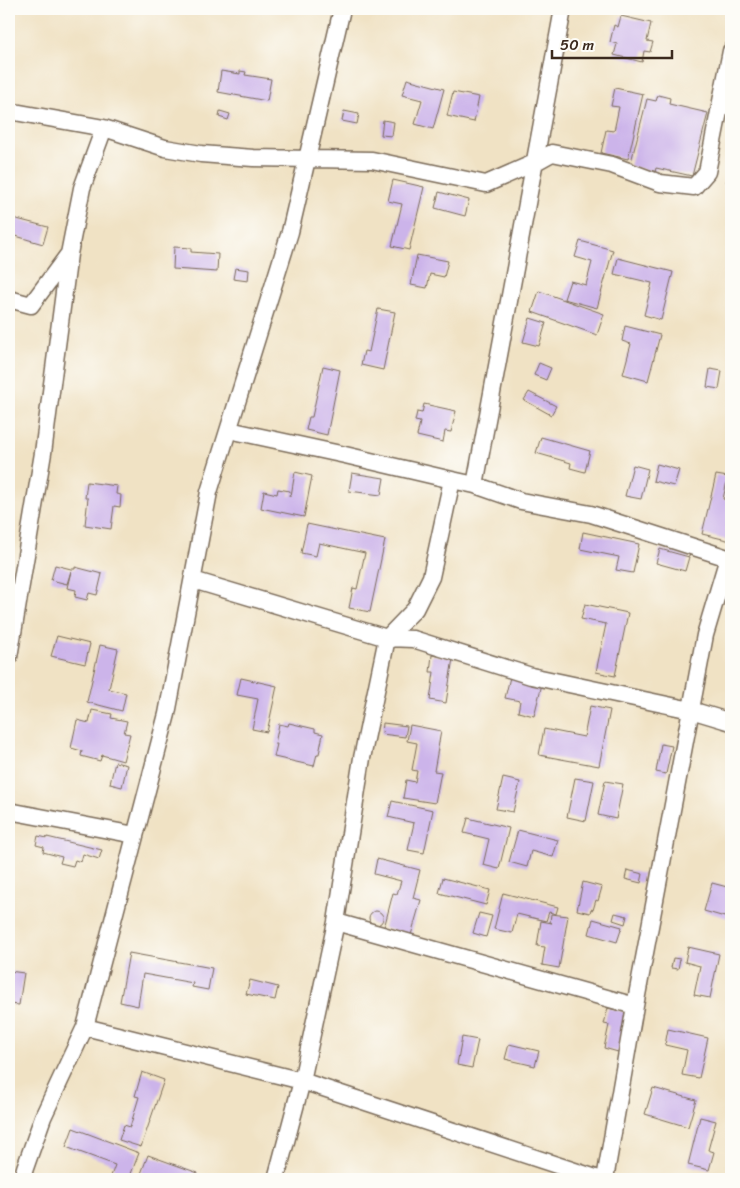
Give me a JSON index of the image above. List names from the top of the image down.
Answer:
{
  "scale_bar": "50 m"
}
